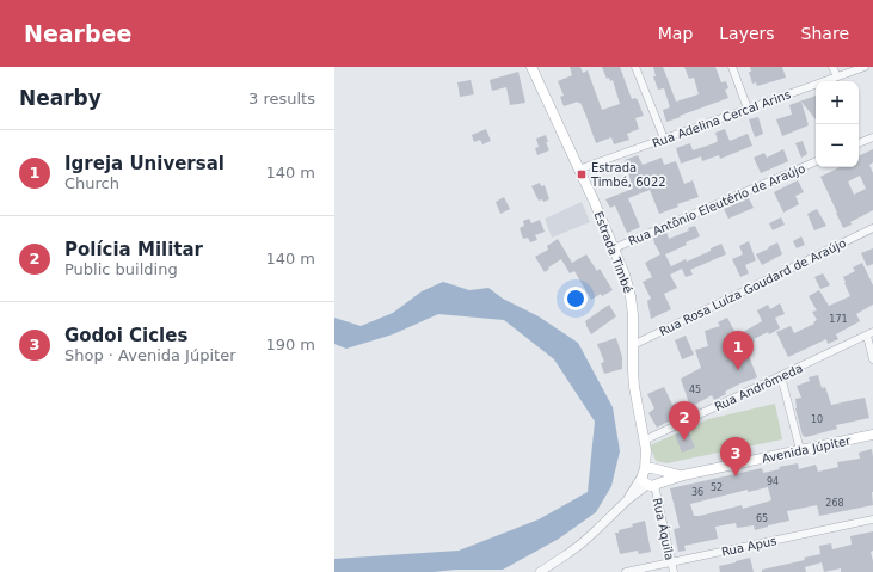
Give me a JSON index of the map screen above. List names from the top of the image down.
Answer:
{
  "streets": {
    "main road": ["Estrada Timbé", "Avenida Júpiter"],
    "street": [
      "Rua Adelina Cercal Arins",
      "Rua Antônio Eleutério de Araújo",
      "Rua Rosa Luíza Goudard de Araújo",
      "Rua Andrômeda",
      "Rua Áquila",
      "Rua Apus"
    ]
  },
  "crossings": [
    ["Rua Adelina Cercal Arins", "Estrada Timbé"],
    ["Rua Antônio Eleutério de Araújo", "Estrada Timbé"],
    ["Estrada Timbé", "Rua Rosa Luíza Goudard de Araújo"],
    ["Estrada Timbé", "Rua Andrômeda"],
    ["Estrada Timbé", "Avenida Júpiter"],
    ["Estrada Timbé", "Rua Áquila"],
    ["Avenida Júpiter", "Rua Áquila"],
    ["Rua Áquila", "Rua Apus"]
  ],
  "places": {
    "transit": ["Estrada Timbé, 6022"]
  },
  "house_numbers": [
    "171",
    "45",
    "10",
    "94",
    "52",
    "36",
    "268",
    "65"
  ],
  "page": {
    "header": "Nearbee",
    "nav": ["Map", "Layers", "Share"],
    "heading": ["Nearby", "3 results"],
    "map_buttons": ["+", "−"],
    "list": [
      {
        "mark": "1",
        "name": "Igreja Universal",
        "note": "Church",
        "value": "140 m"
      },
      {
        "mark": "2",
        "name": "Polícia Militar",
        "note": "Public building",
        "value": "140 m"
      },
      {
        "mark": "3",
        "name": "Godoi Cicles",
        "note": "Shop · Avenida Júpiter",
        "value": "190 m"
      }
    ],
    "pins": ["1", "2", "3"]
  }
}
